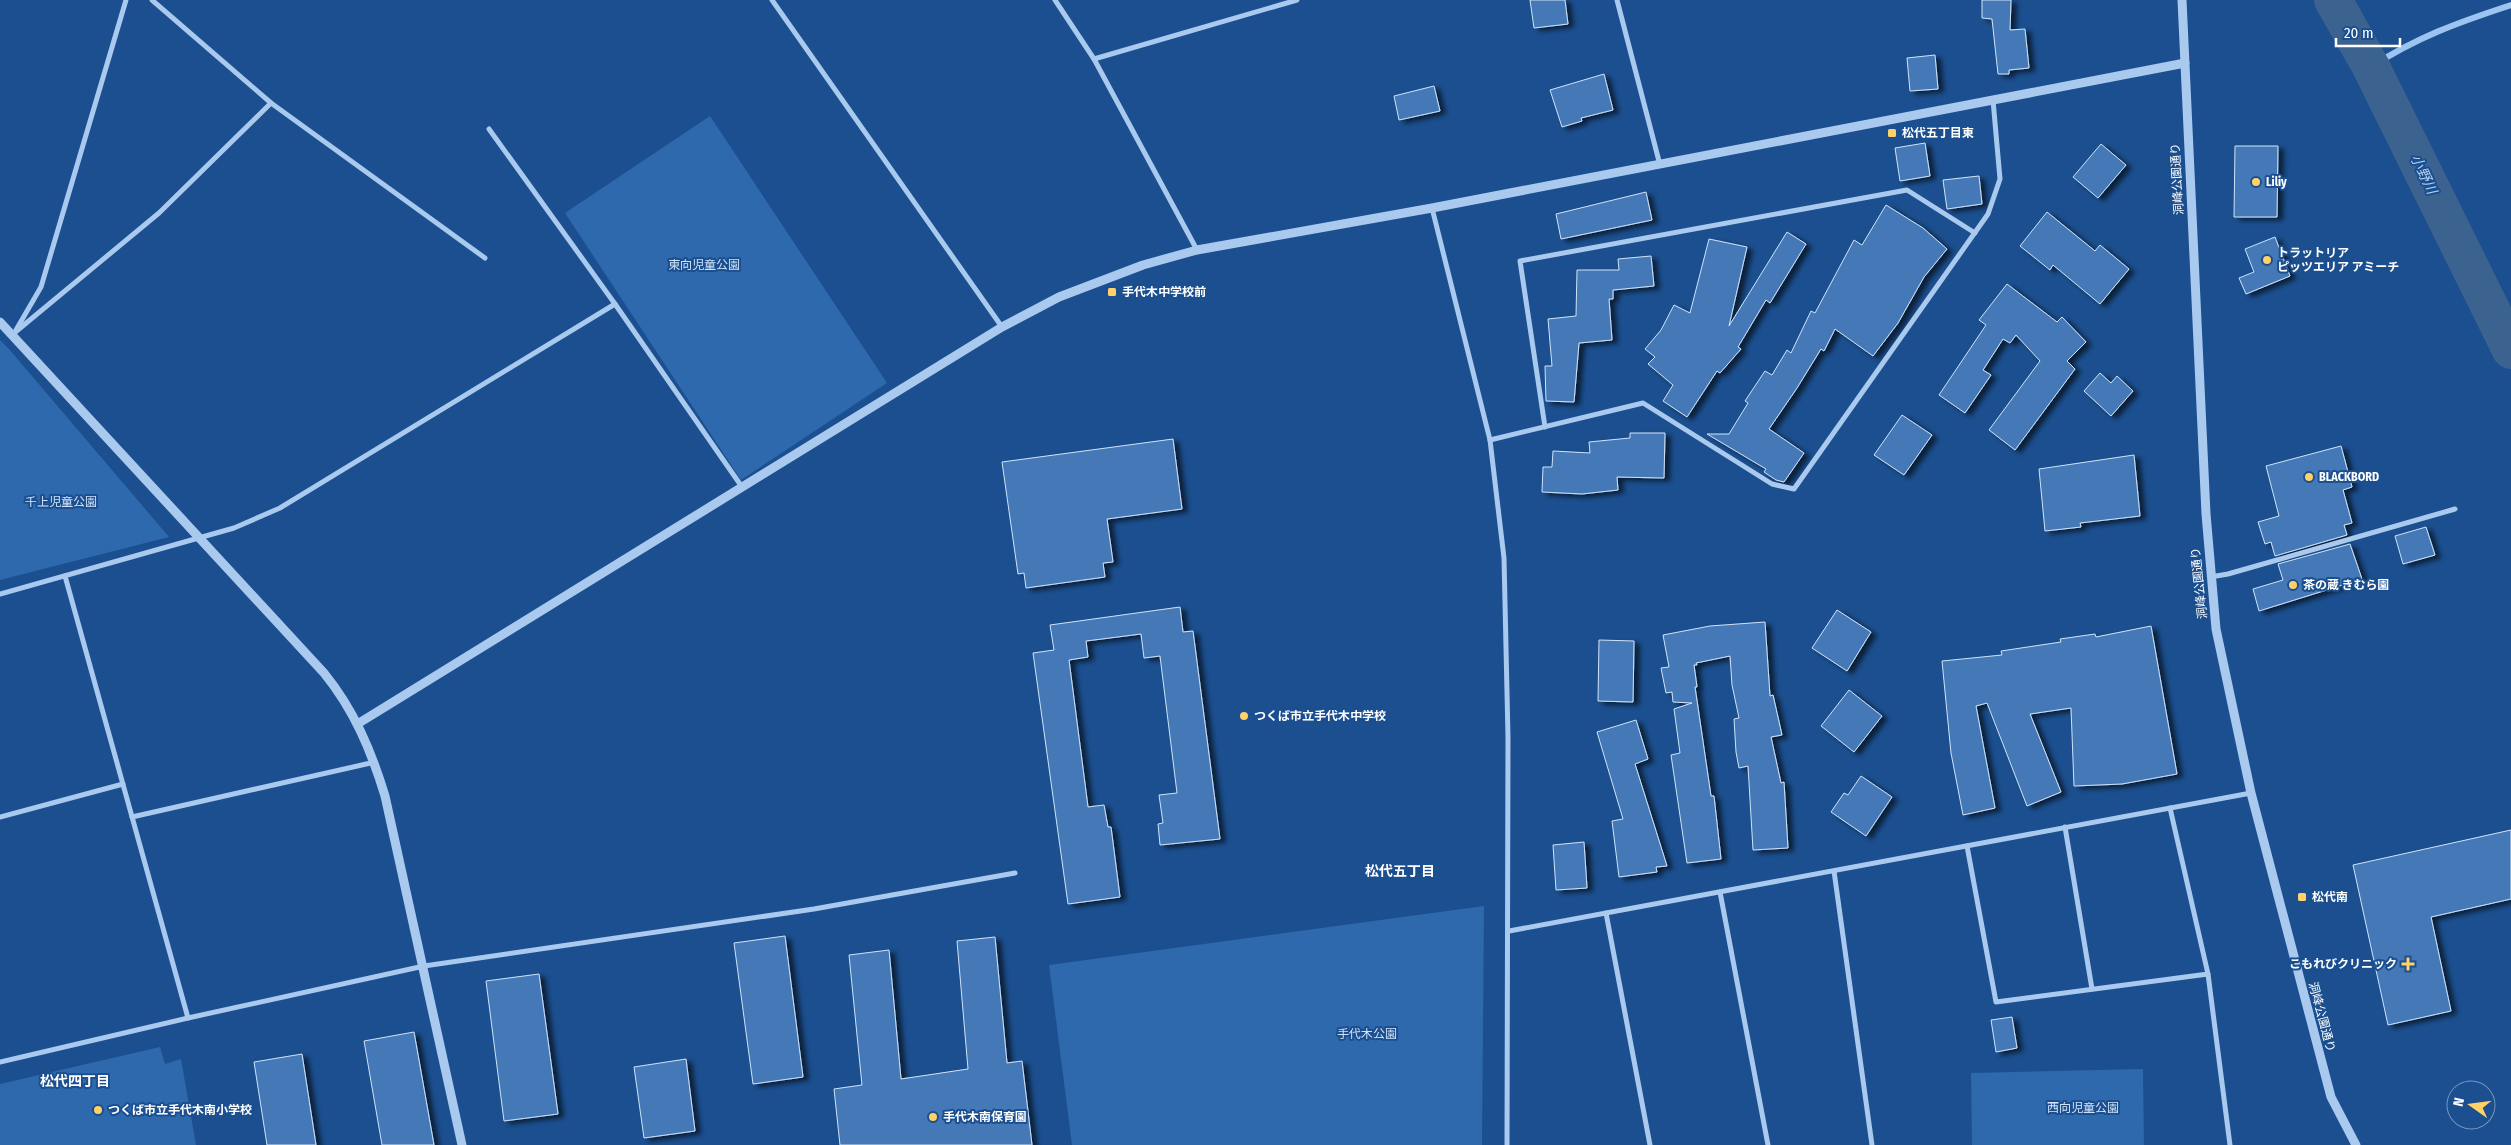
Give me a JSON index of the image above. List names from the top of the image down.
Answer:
{
  "streets": {
    "street": ["洞峰公園通り"]
  },
  "districts": ["松代五丁目", "松代四丁目"],
  "water": ["小野川"],
  "parks": [
    "東向児童公園",
    "千上児童公園",
    "手代木公園",
    "西向児童公園"
  ],
  "places": {
    "transit": ["松代五丁目東", "手代木中学校前", "松代南"],
    "other": [
      "Liliy",
      "トラットリア ピッツエリア アミーチ",
      "BLACKBORD",
      "茶の蔵 きむら園",
      "つくば市立手代木中学校",
      "つくば市立手代木南小学校",
      "手代木南保育園"
    ],
    "health": ["こもれびクリニック"]
  },
  "scale_bar": "20 m",
  "north": "left"
}
